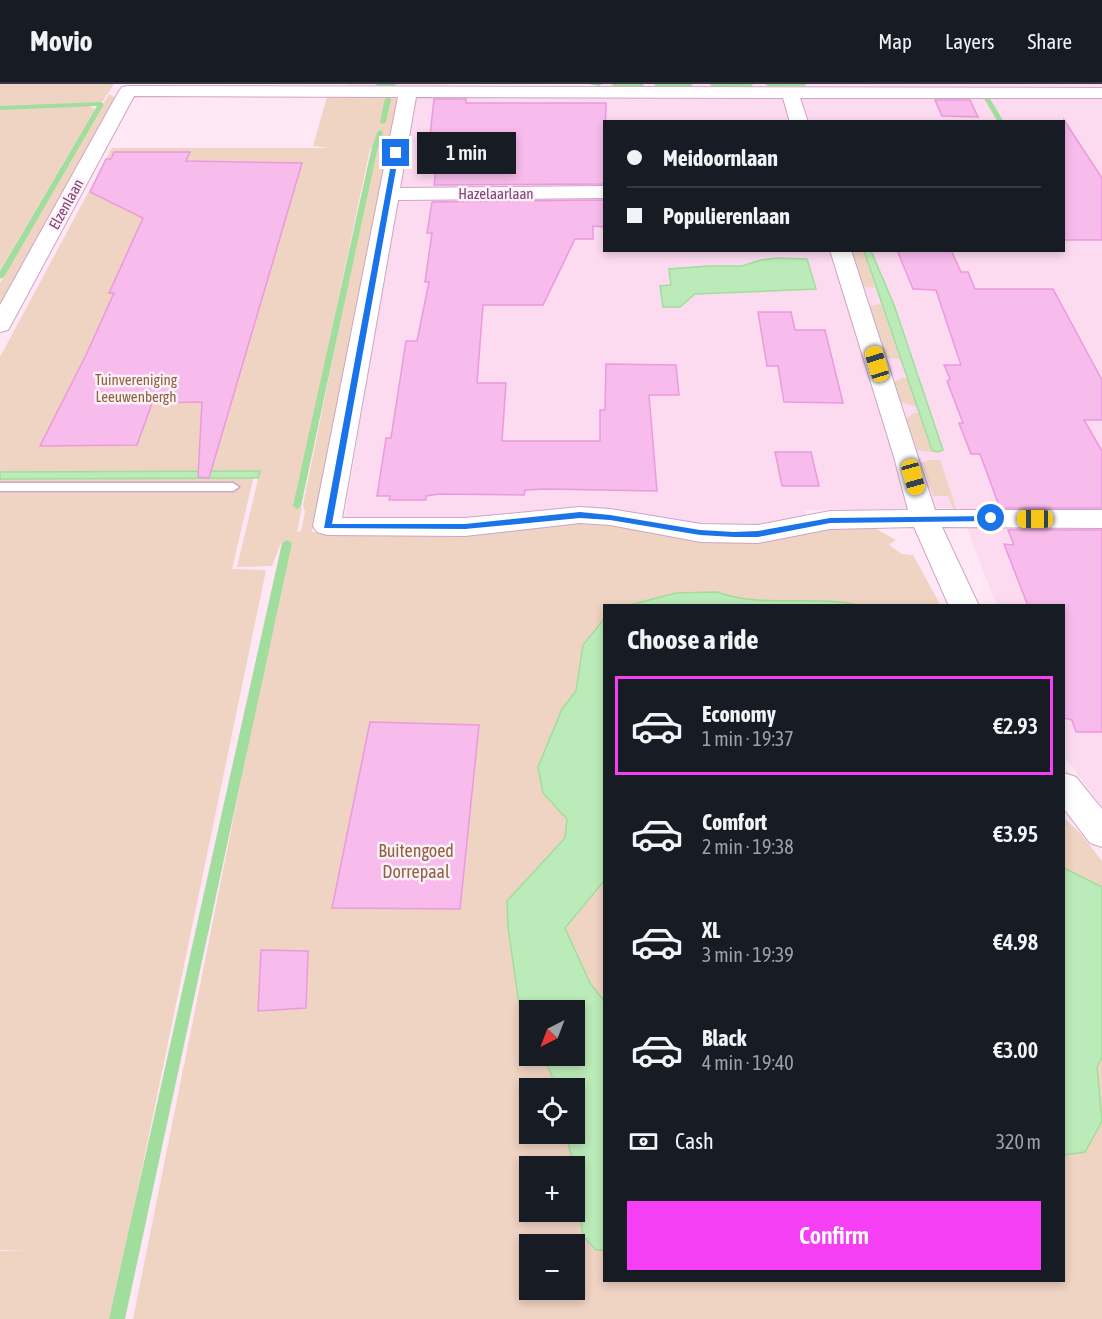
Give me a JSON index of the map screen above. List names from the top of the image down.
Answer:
{
  "streets": {
    "street": ["Hazelaarlaan", "Elzenlaan"]
  },
  "parks": ["Tuinvereniging Leeuwenbergh", "Buitengoed Dorrepaal"],
  "north": "bottom left",
  "page": {
    "header": "Movio",
    "nav": ["Map", "Layers", "Share"],
    "banner": ["Meidoornlaan", "Populierenlaan"],
    "bubble": "1 min",
    "heading": "Choose a ride",
    "list": [
      {
        "name": "Economy",
        "note": "1 min · 19:37",
        "value": "€2.93"
      },
      {
        "name": "Comfort",
        "note": "2 min · 19:38",
        "value": "€3.95"
      },
      {
        "name": "XL",
        "note": "3 min · 19:39",
        "value": "€4.98"
      },
      {
        "name": "Black",
        "note": "4 min · 19:40",
        "value": "€3.00"
      }
    ],
    "map_buttons": ["+", "−"],
    "pay": ["Cash", "320 m"],
    "buttons": "Confirm"
  }
}
